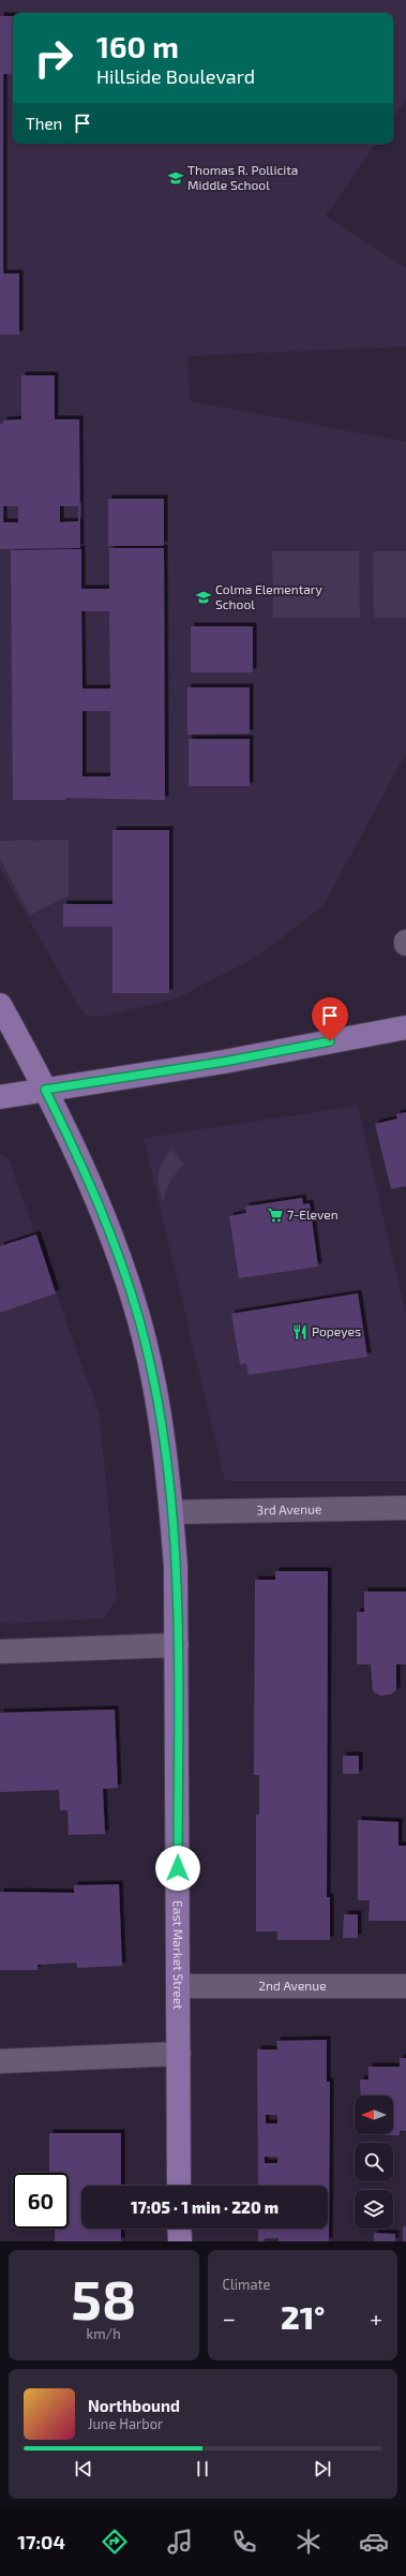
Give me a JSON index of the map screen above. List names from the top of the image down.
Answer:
{
  "streets": {
    "main road": ["East Market Street"],
    "street": ["3rd Avenue", "2nd Avenue"]
  },
  "crossings": [
    ["3rd Avenue", "East Market Street"],
    ["East Market Street", "2nd Avenue"]
  ],
  "places": {
    "school or university": ["Thomas R. Pollicita Middle School", "Colma Elementary School"],
    "supermarket": ["7-Eleven"],
    "restaurant": ["Popeyes"]
  },
  "north": "left",
  "page": {
    "turn": ["160 m", "Hillside Boulevard"],
    "then": "Then",
    "limit": "60",
    "trip": "17:05 · 1 min · 220 m",
    "tile": [
      ["58", "km/h"],
      "Climate"
    ],
    "heat": ["−", "21°", "+"],
    "song": ["Northbound", "June Harbor"],
    "tabs": "17:04"
  }
}
